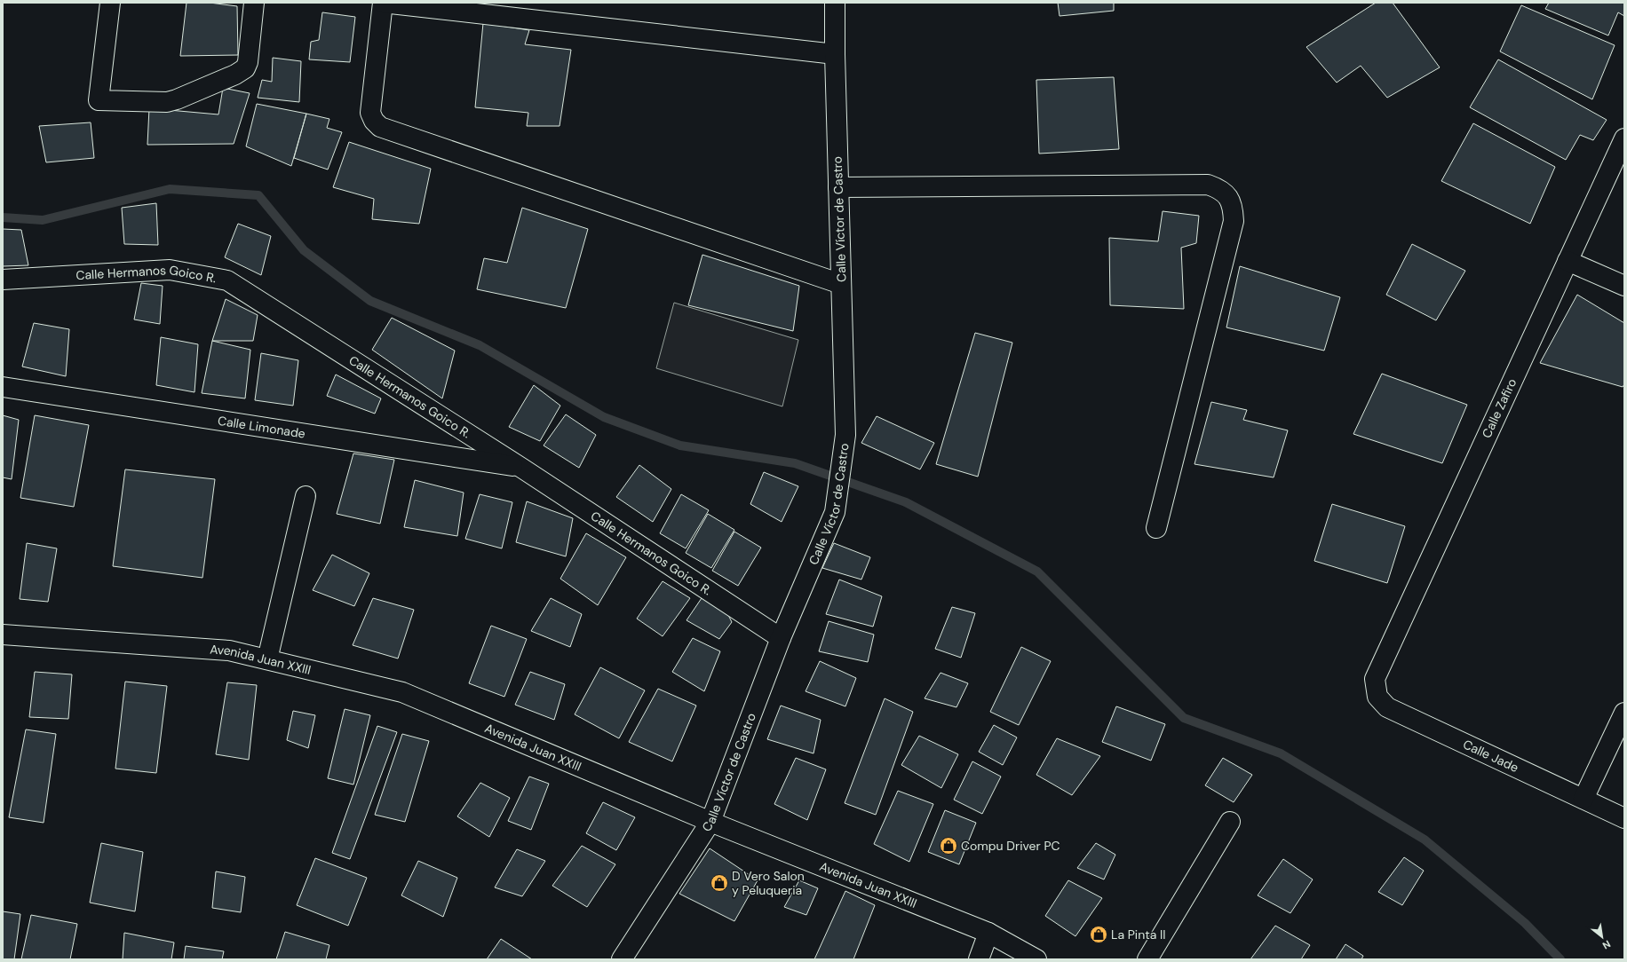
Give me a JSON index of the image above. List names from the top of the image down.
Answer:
{
  "streets": {
    "street": [
      "Calle Víctor de Castro",
      "Calle Hermanos Goico R.",
      "Calle Zafiro",
      "Calle Limonade",
      "Avenida Juan XXIII",
      "Calle Jade"
    ]
  },
  "crossings": [
    ["Calle Víctor de Castro", "Calle Hermanos Goico R."],
    ["Calle Víctor de Castro", "Avenida Juan XXIII"],
    ["Calle Hermanos Goico R.", "Calle Limonade"],
    ["Calle Zafiro", "Calle Jade"]
  ],
  "places": {
    "shop": ["Compu Driver PC", "D Vero Salon y Peluqueria", "La Pinta II"]
  },
  "north": "bottom right"
}
